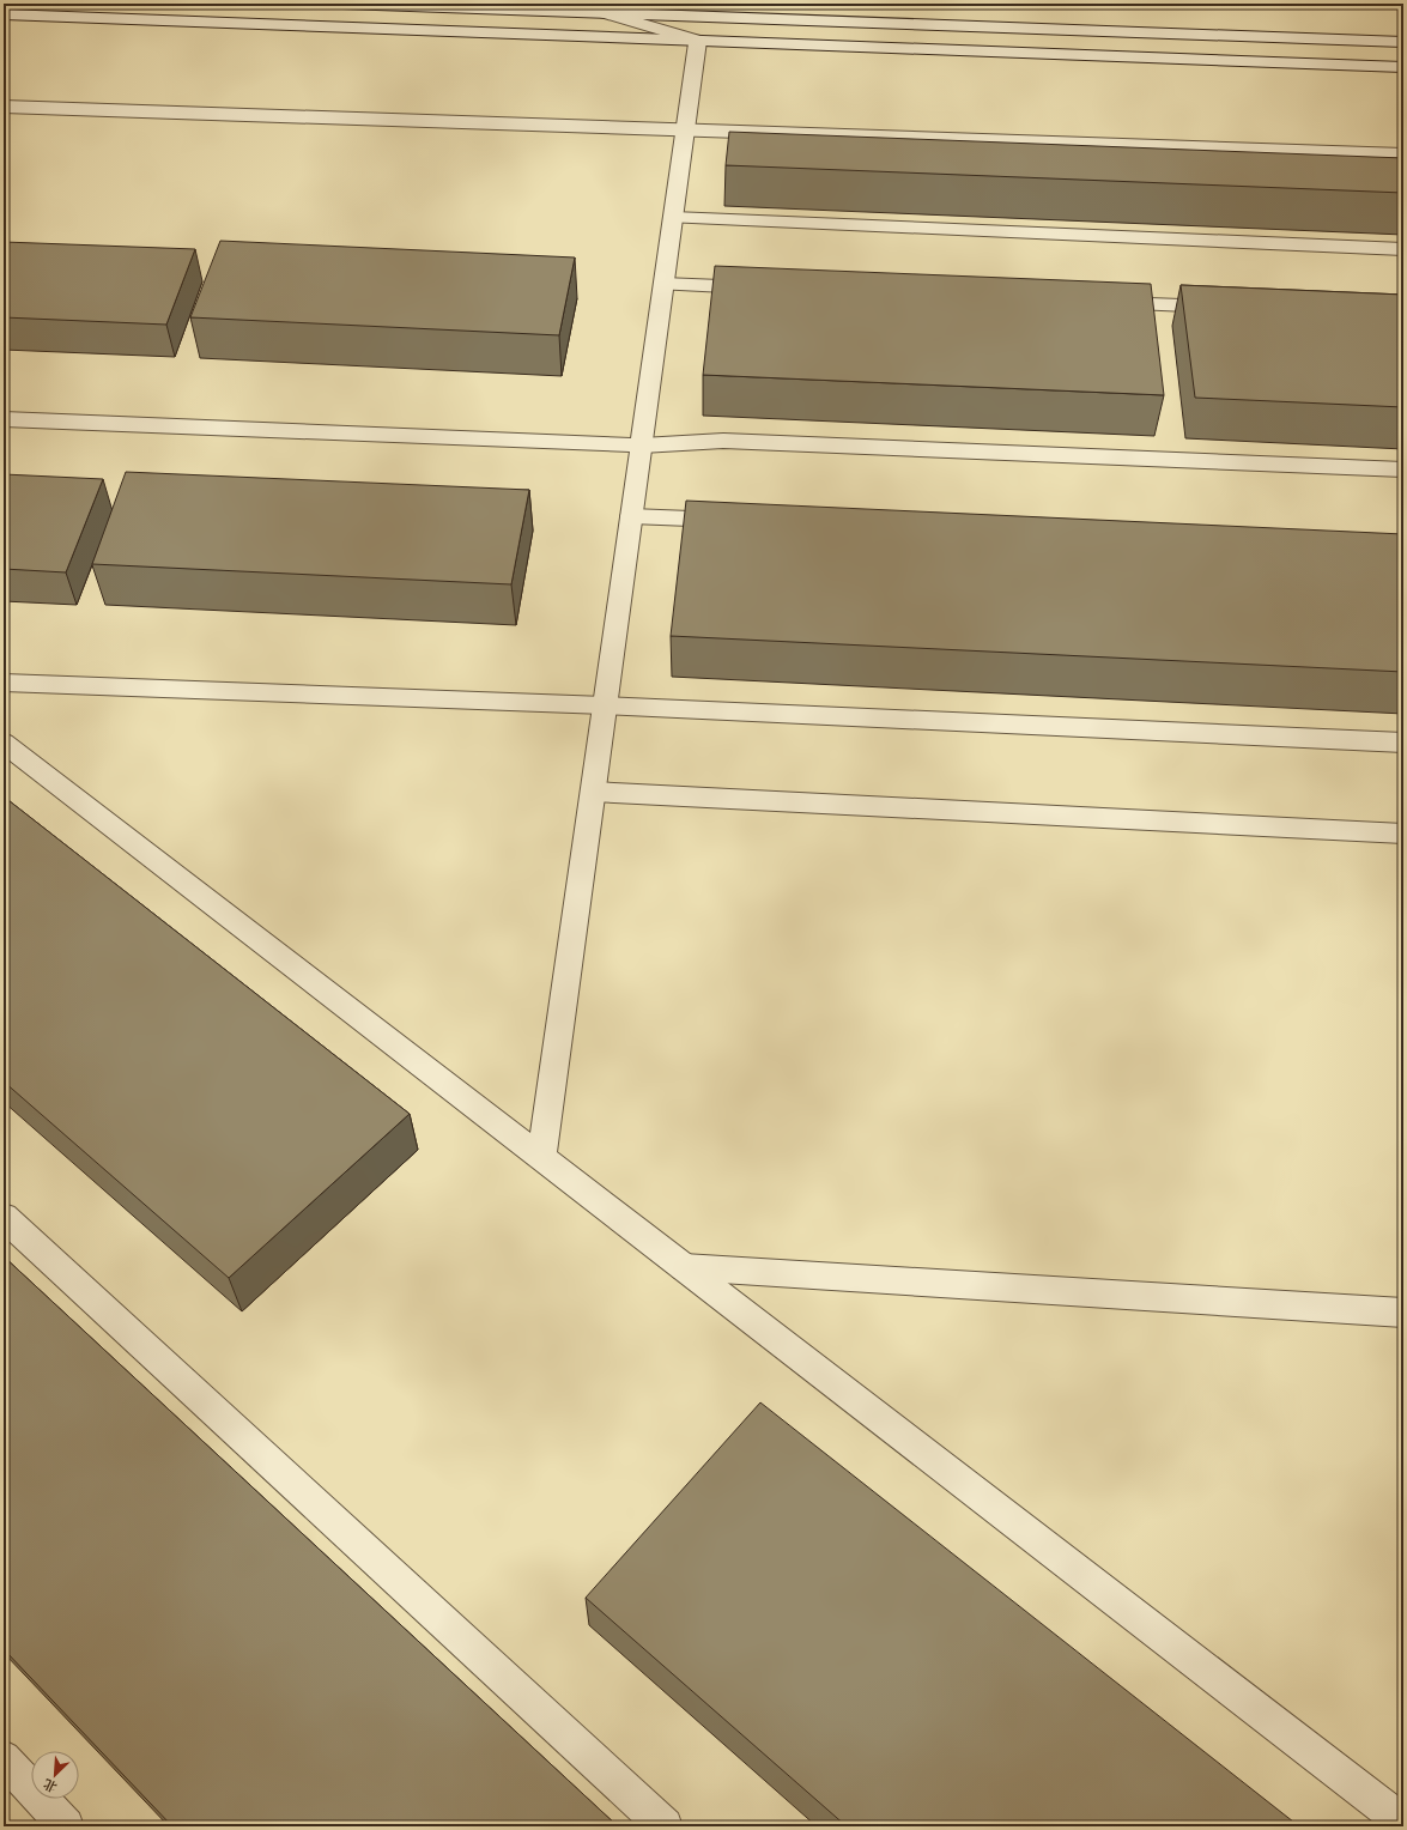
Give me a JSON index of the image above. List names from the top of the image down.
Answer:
{
  "north": "bottom left"
}
